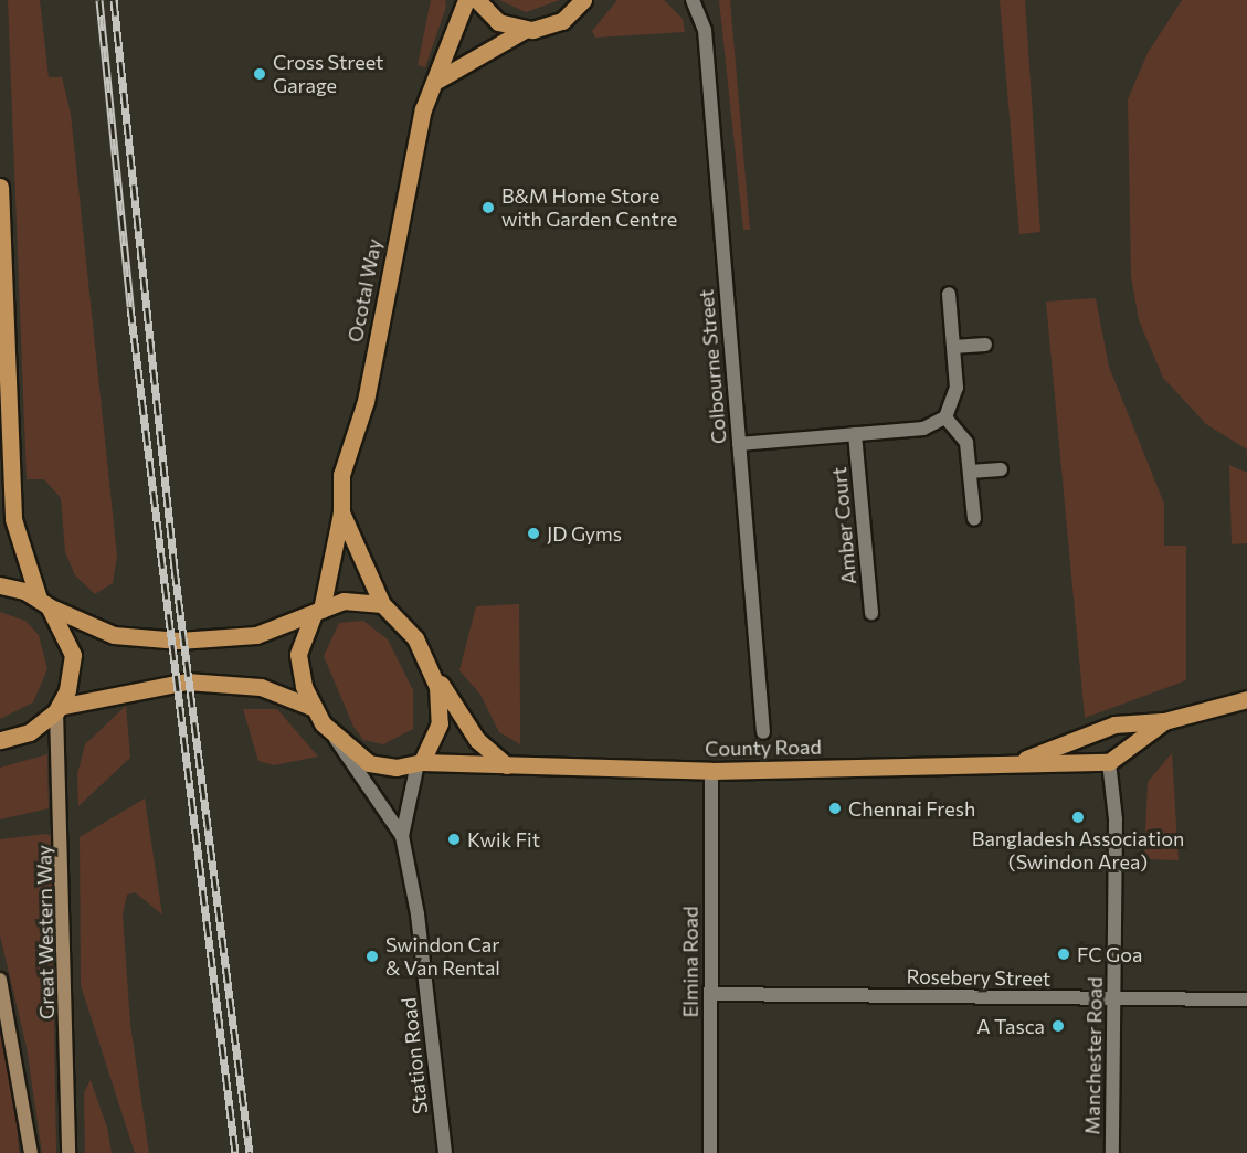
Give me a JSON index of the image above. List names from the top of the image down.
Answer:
{
  "streets": {
    "main road": ["Ocotal Way", "County Road", "Great Western Way"],
    "street": [
      "Colbourne Street",
      "Amber Court",
      "Elmina Road",
      "Rosebery Street",
      "Station Road",
      "Manchester Road"
    ]
  },
  "crossings": [
    ["Ocotal Way", "County Road"],
    ["Ocotal Way", "Station Road"],
    ["County Road", "Elmina Road"],
    ["County Road", "Station Road"],
    ["County Road", "Manchester Road"],
    ["Elmina Road", "Rosebery Street"],
    ["Rosebery Street", "Manchester Road"]
  ],
  "places": [
    "Cross Street Garage",
    "B&M Home Store with Garden Centre",
    "JD Gyms",
    "Chennai Fresh",
    "Bangladesh Association (Swindon Area)",
    "Kwik Fit",
    "FC Goa",
    "Swindon Car & Van Rental",
    "A Tasca"
  ]
}
